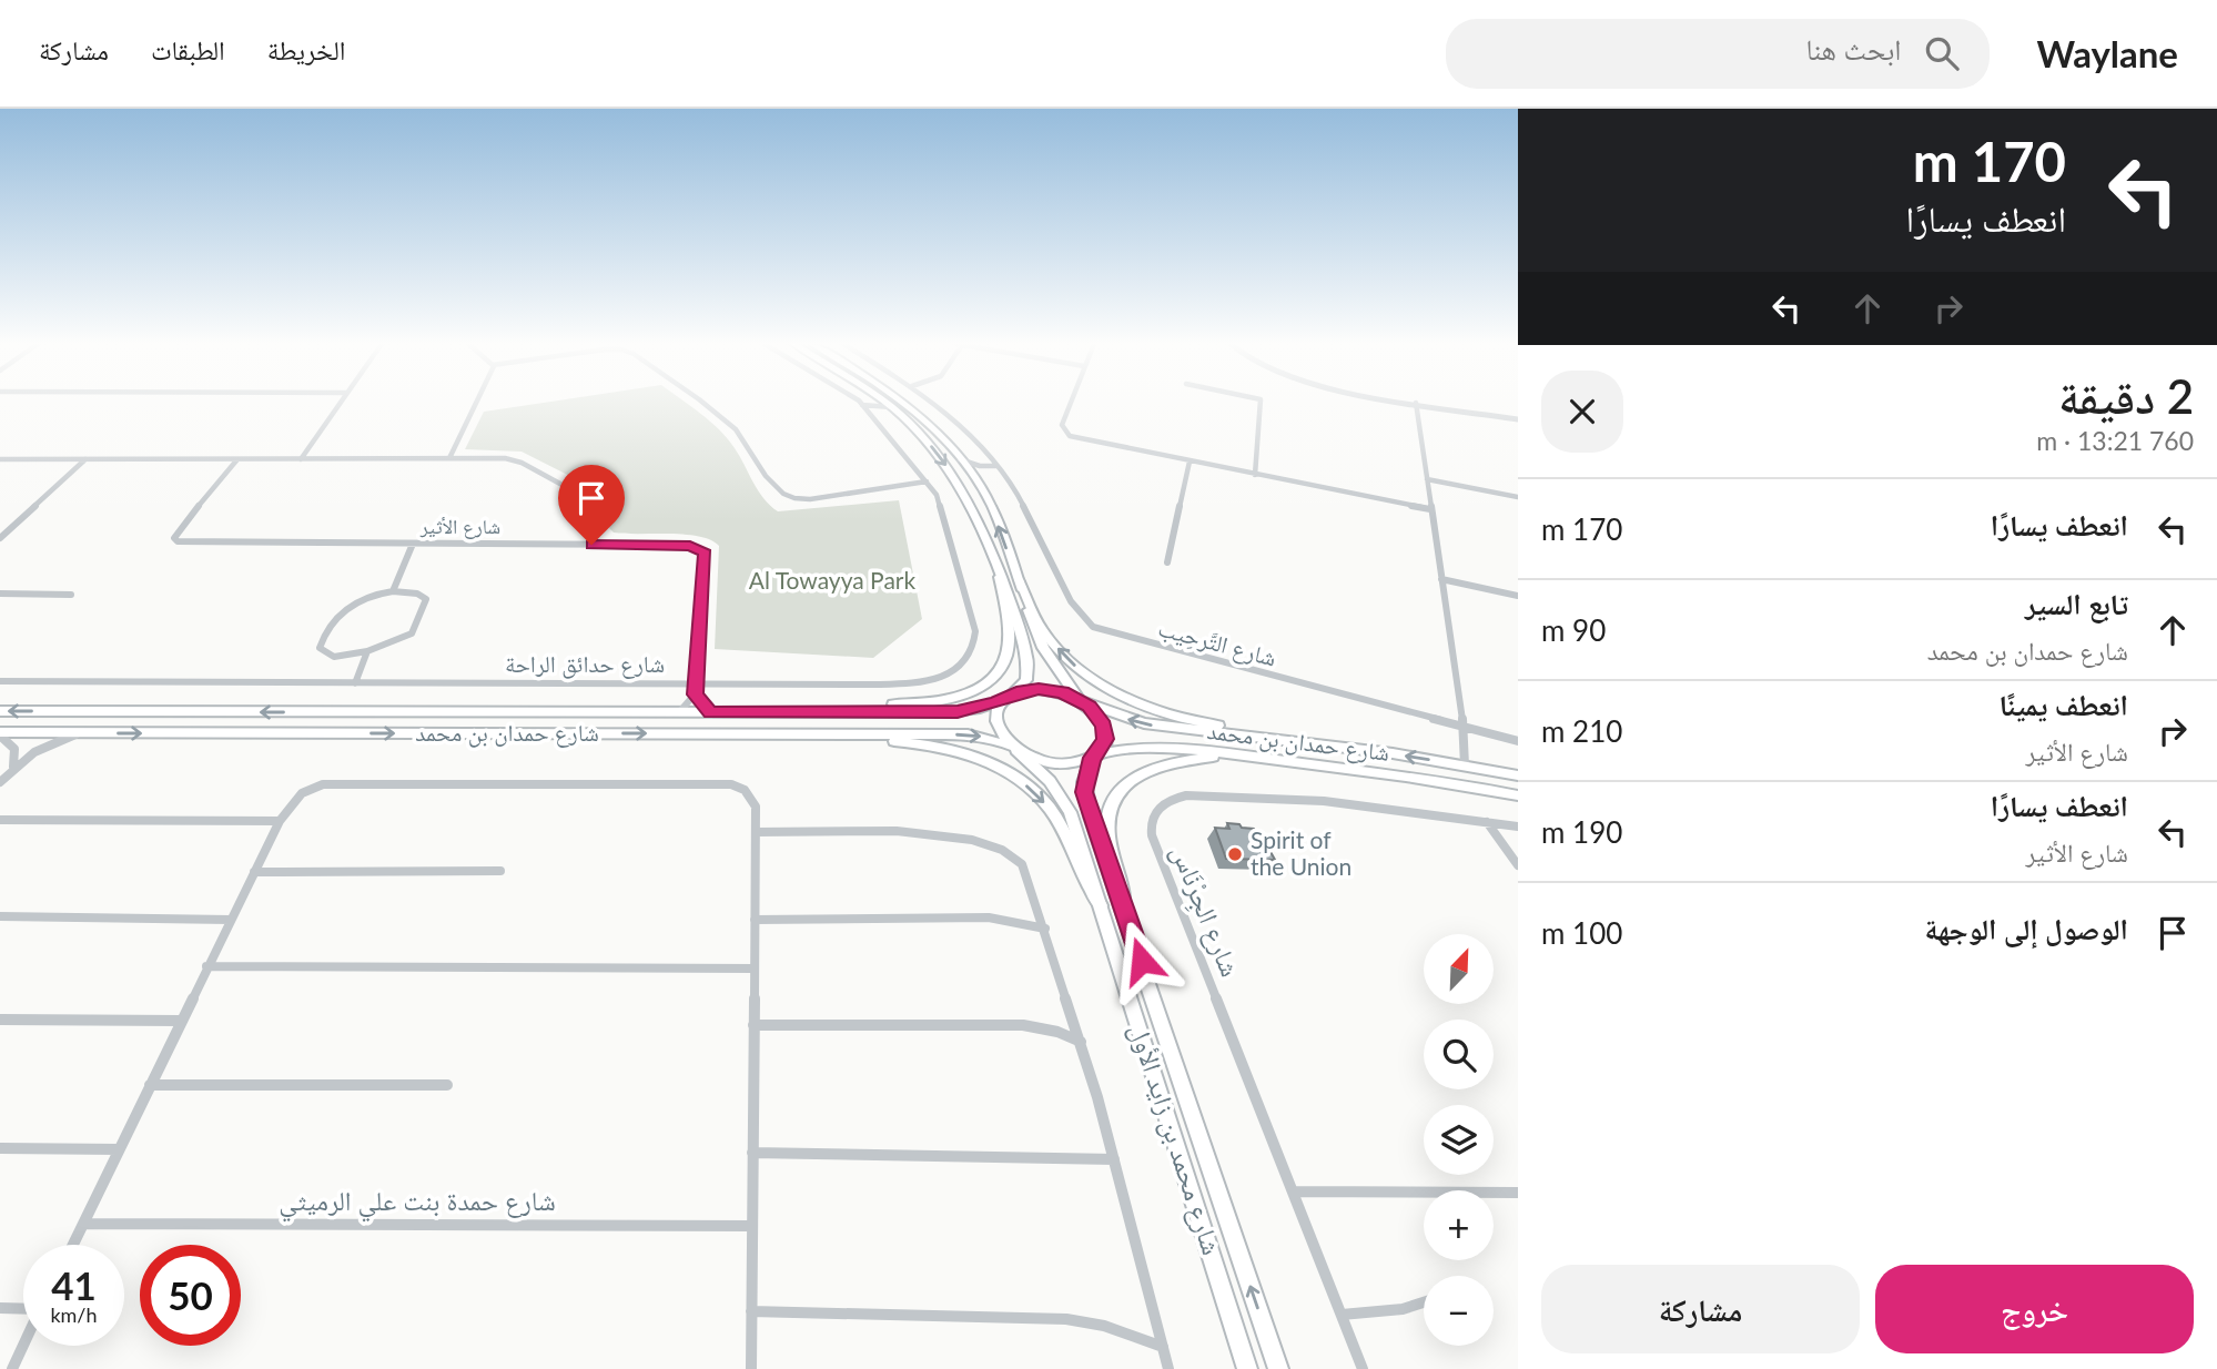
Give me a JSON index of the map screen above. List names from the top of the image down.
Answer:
{
  "streets": {
    "main road": ["شارع حمدان بن محمد", "شارع محمد بن زايد الأول"],
    "street": [
      "شارع الأثير",
      "شارع التَّرحِيب",
      "شارع حدائق الراحة",
      "شارع الجِرْنَاس",
      "شارع حمدة بنت علي الرميثي"
    ]
  },
  "crossings": [
    ["شارع الأثير", "شارع حدائق الراحة"],
    ["شارع حمدان بن محمد", "شارع محمد بن زايد الأول"]
  ],
  "parks": ["Al Towayya Park"],
  "places": ["Spirit of the Union"],
  "north": "top right",
  "page": {
    "header": "Waylane",
    "search": "ابحث هنا",
    "nav": ["الخريطة", "الطبقات", "مشاركة"],
    "turn": ["170 m", "انعطف يسارًا"],
    "heading": ["2 دقيقة", "760 m · 13:21"],
    "list": [
      {
        "name": "انعطف يسارًا",
        "value": "170 m"
      },
      {
        "name": "تابع السير",
        "note": "شارع حمدان بن محمد",
        "value": "90 m"
      },
      {
        "name": "انعطف يمينًا",
        "note": "شارع الأثير",
        "value": "210 m"
      },
      {
        "name": "انعطف يسارًا",
        "note": "شارع الأثير",
        "value": "190 m"
      },
      {
        "name": "الوصول إلى الوجهة",
        "value": "100 m"
      }
    ],
    "map_buttons": ["+", "−"],
    "speed": "41 km/h",
    "limit": "50",
    "buttons": ["خروج", "مشاركة"]
  }
}
